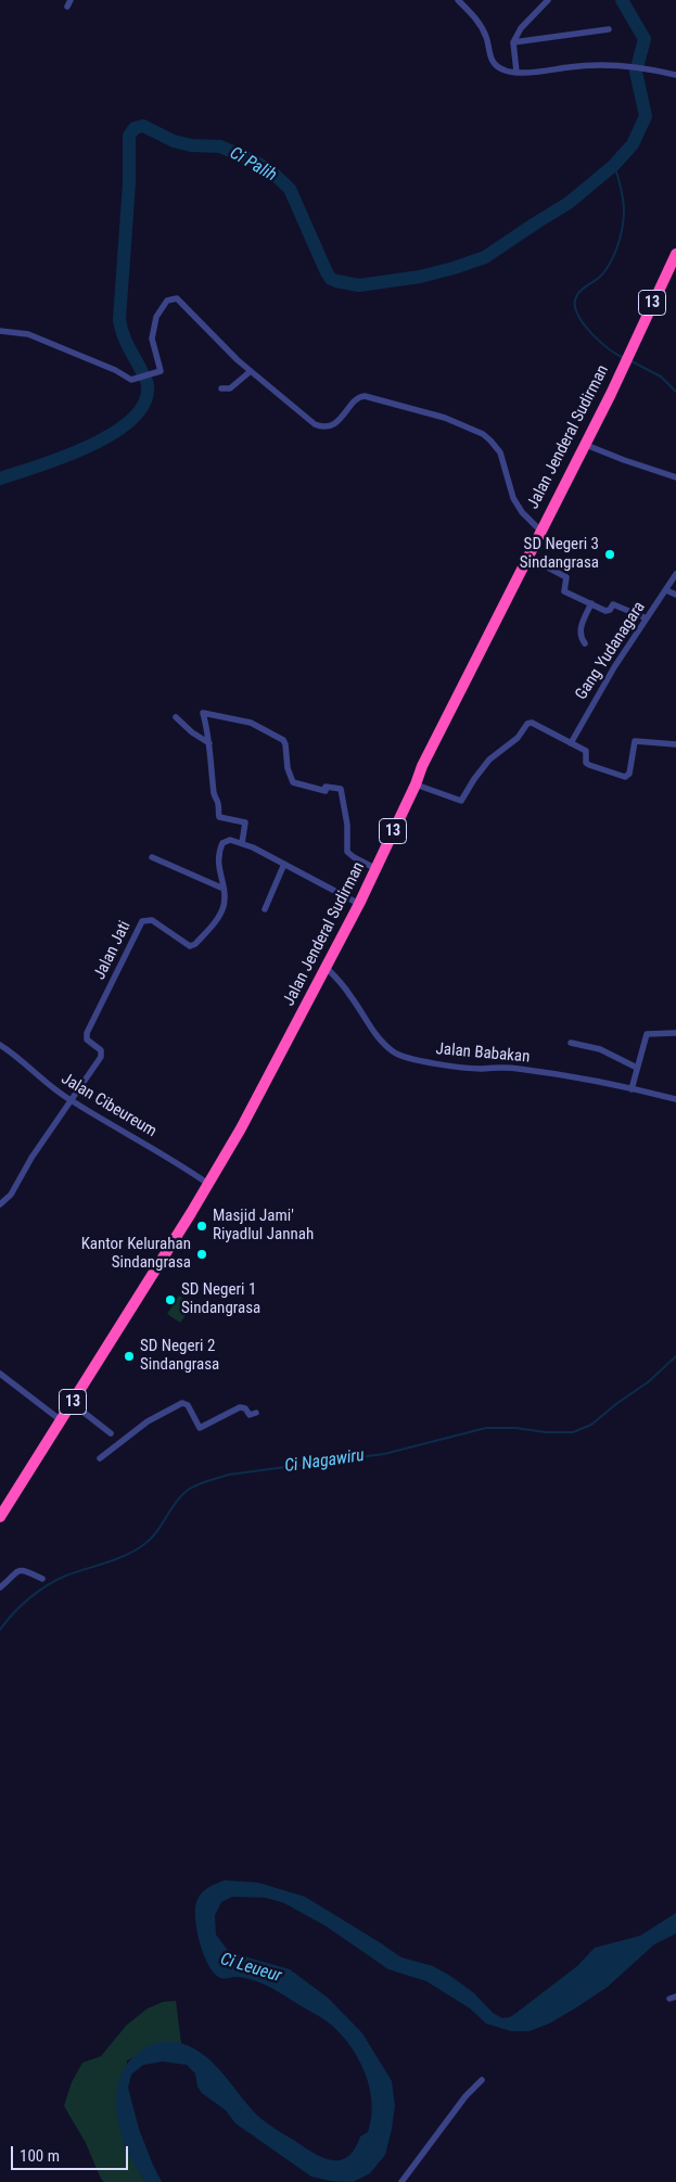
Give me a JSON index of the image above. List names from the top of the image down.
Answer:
{
  "streets": {
    "highway": ["13", "Jalan Jenderal Sudirman"],
    "street": [
      "Gang Yudanagara",
      "Jalan Jati",
      "Jalan Babakan",
      "Jalan Cibeureum"
    ]
  },
  "crossings": [
    ["Jalan Jenderal Sudirman", "Jalan Babakan"],
    ["Jalan Jenderal Sudirman", "Jalan Cibeureum"],
    ["Jalan Jati", "Jalan Cibeureum"]
  ],
  "water": ["Ci Palih", "Ci Nagawiru", "Ci Leueur"],
  "places": [
    "SD Negeri 3 Sindangrasa",
    "Masjid Jami' Riyadlul Jannah",
    "Kantor Kelurahan Sindangrasa",
    "SD Negeri 1 Sindangrasa",
    "SD Negeri 2 Sindangrasa"
  ],
  "scale_bar": "100 m"
}
